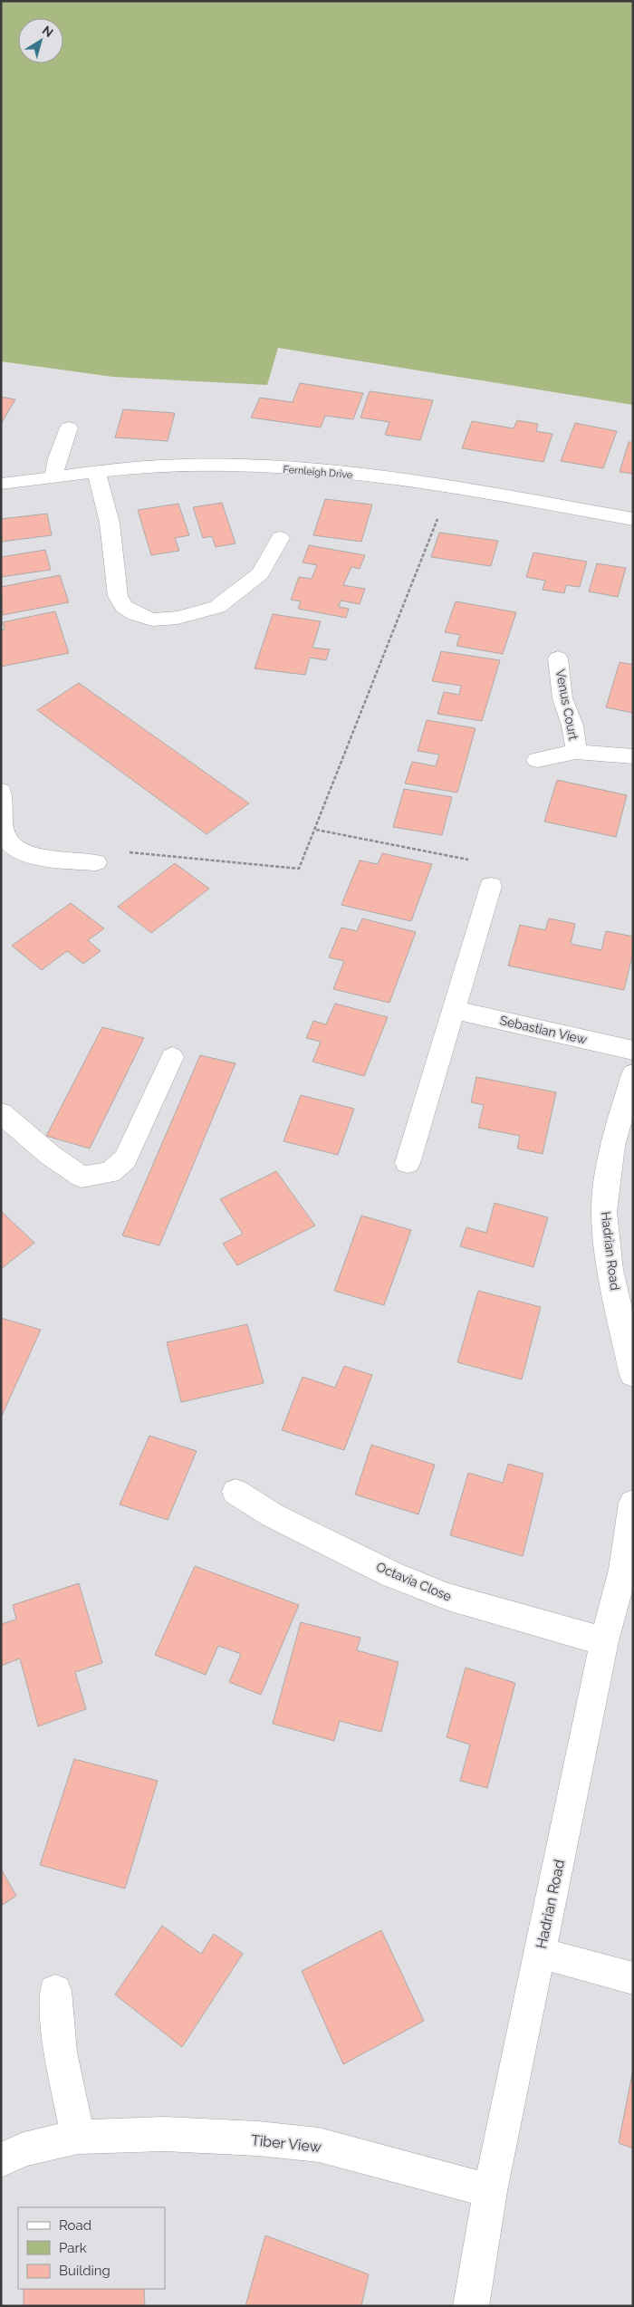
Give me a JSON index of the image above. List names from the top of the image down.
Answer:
{
  "streets": {
    "street": [
      "Fernleigh Drive",
      "Venus Court",
      "Sebastian View",
      "Hadrian Road",
      "Octavia Close",
      "Tiber View"
    ]
  },
  "crossings": [
    ["Hadrian Road", "Octavia Close"],
    ["Hadrian Road", "Tiber View"]
  ],
  "legend": ["Road", "Park", "Building"],
  "north": "top right"
}
